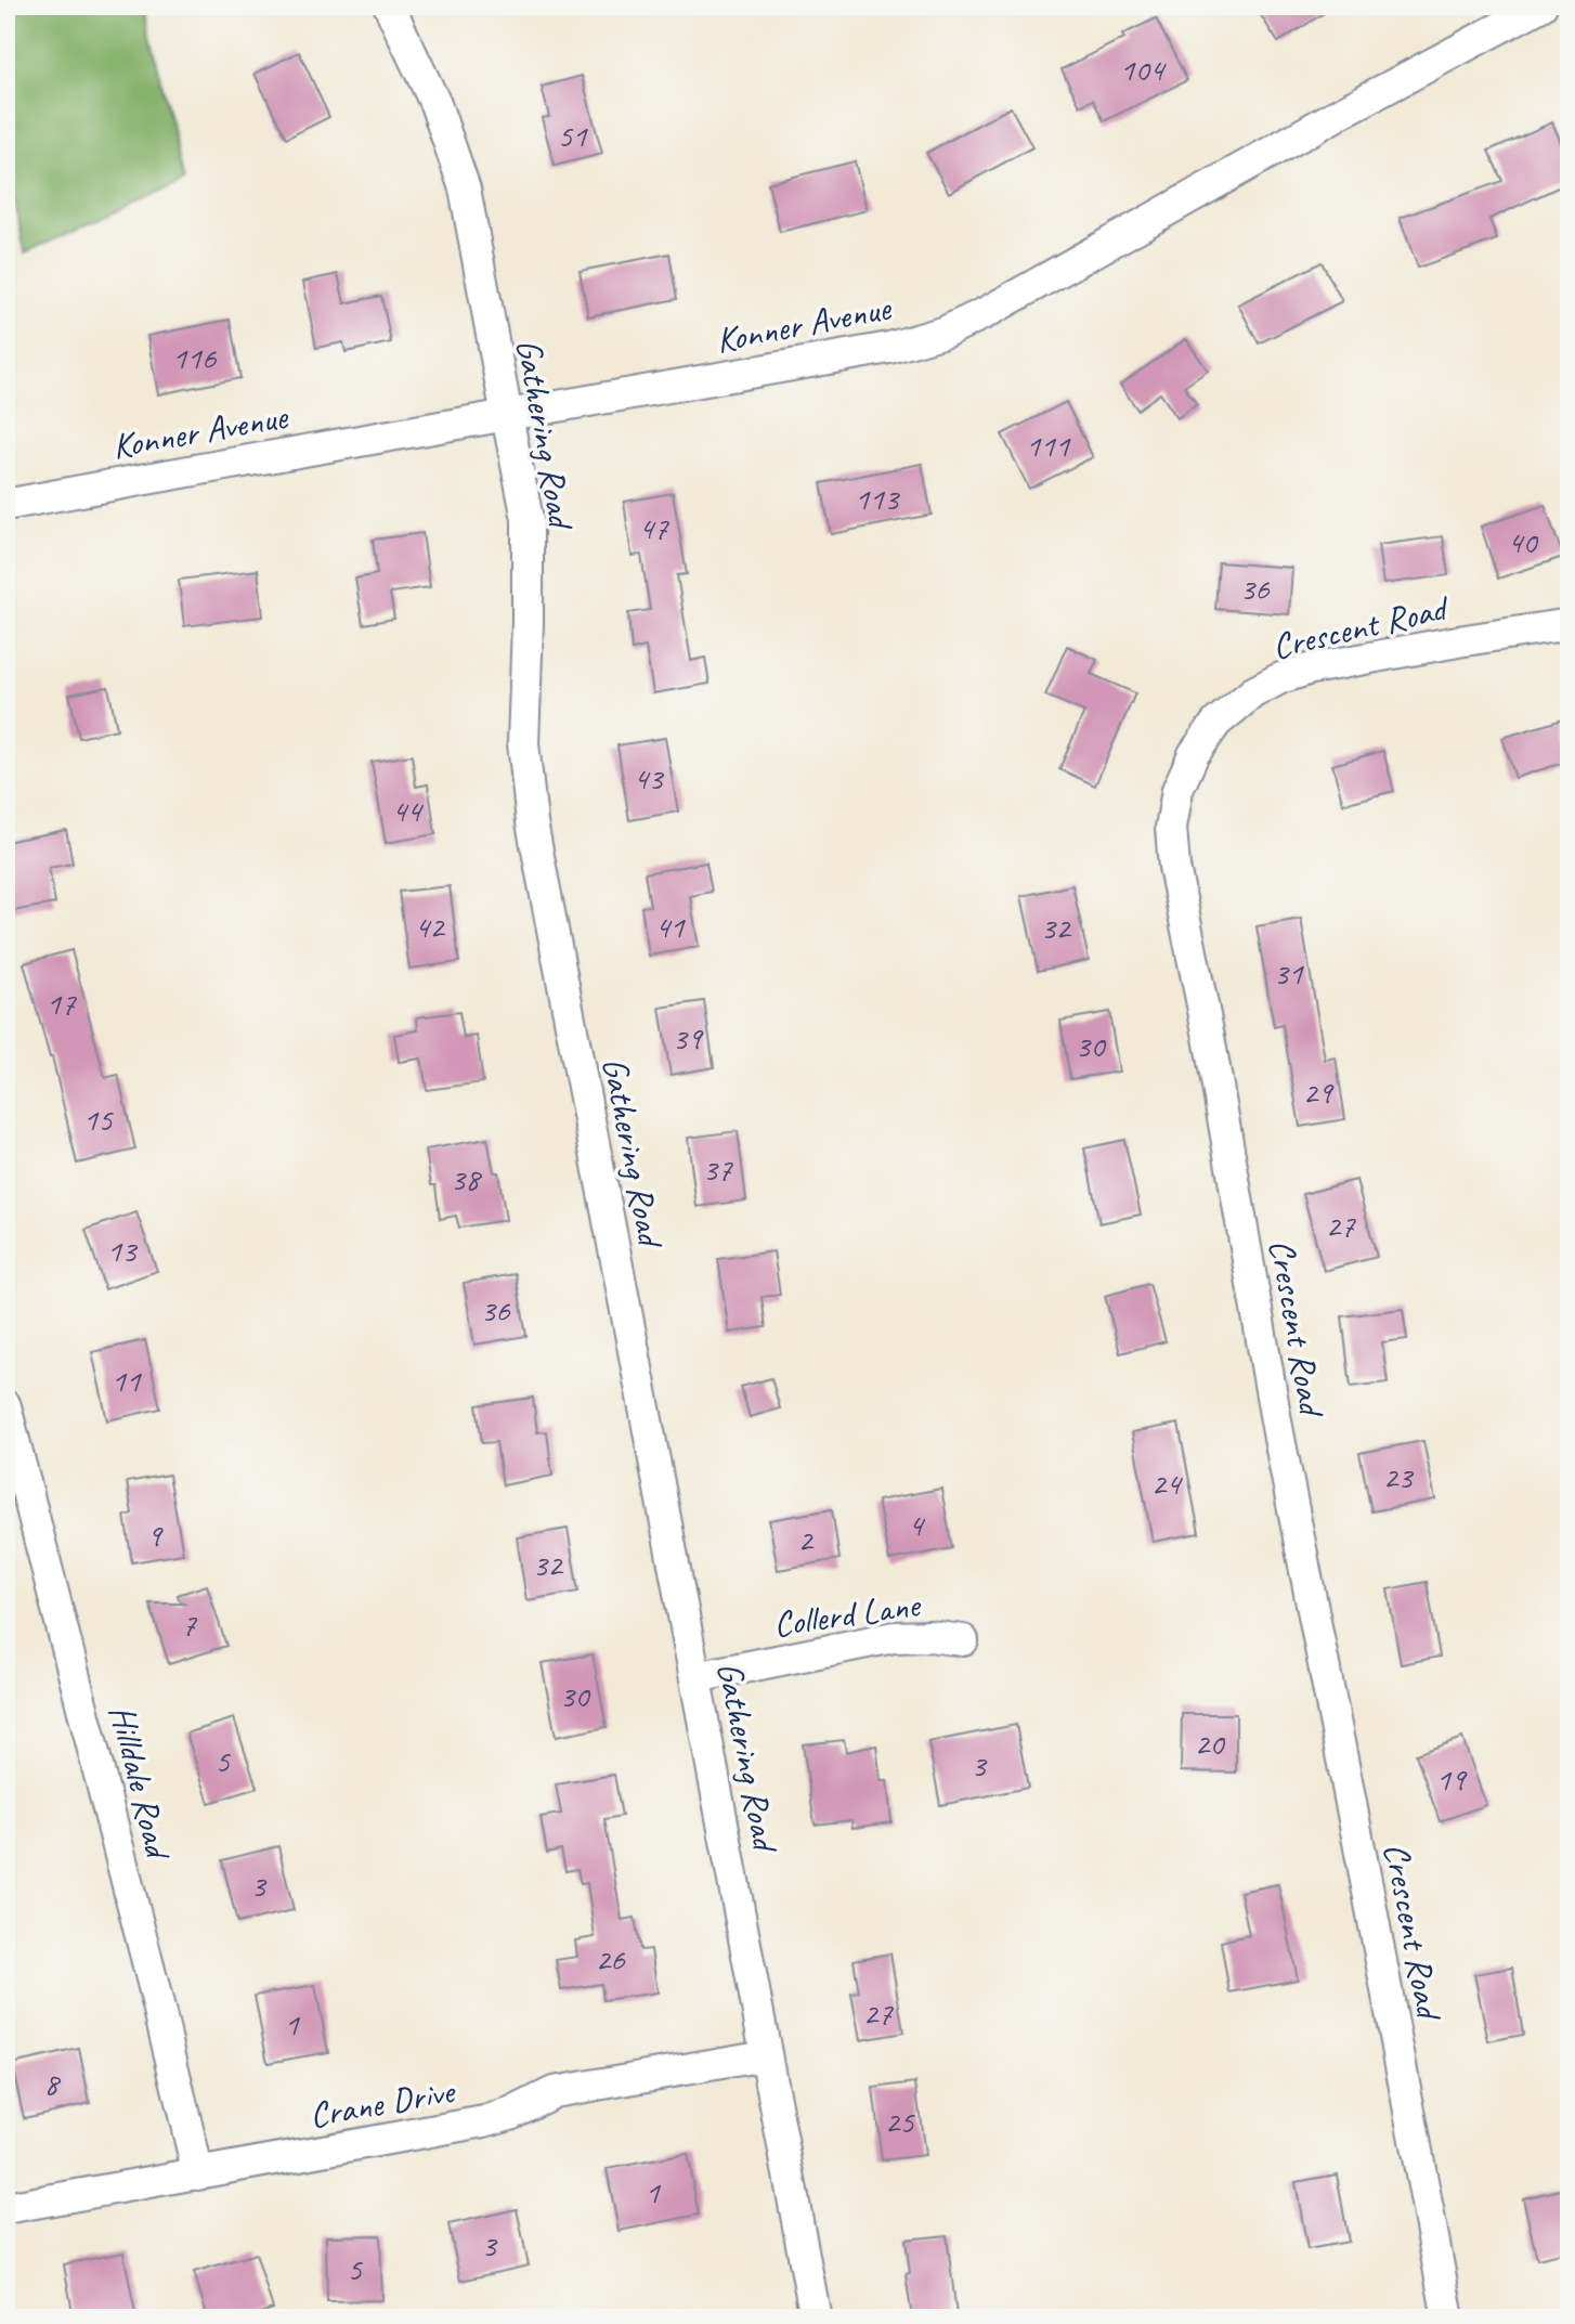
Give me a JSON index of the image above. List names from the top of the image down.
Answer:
{
  "streets": {
    "street": [
      "Konner Avenue",
      "Gathering Road",
      "Crescent Road",
      "Collerd Lane",
      "Hilldale Road",
      "Crane Drive"
    ]
  },
  "crossings": [
    ["Konner Avenue", "Gathering Road"],
    ["Gathering Road", "Collerd Lane"],
    ["Gathering Road", "Crane Drive"],
    ["Hilldale Road", "Crane Drive"]
  ],
  "house_numbers": [
    "104",
    "51",
    "116",
    "111",
    "113",
    "47",
    "40",
    "36",
    "43",
    "44",
    "42",
    "41",
    "32",
    "31",
    "17",
    "39",
    "30",
    "29",
    "15",
    "37",
    "38",
    "27",
    "13",
    "36",
    "11",
    "23",
    "24",
    "4",
    "9",
    "2",
    "32",
    "7",
    "30",
    "20",
    "5",
    "3",
    "19",
    "3",
    "26",
    "27",
    "1",
    "8",
    "25",
    "1",
    "3",
    "5"
  ]
}
